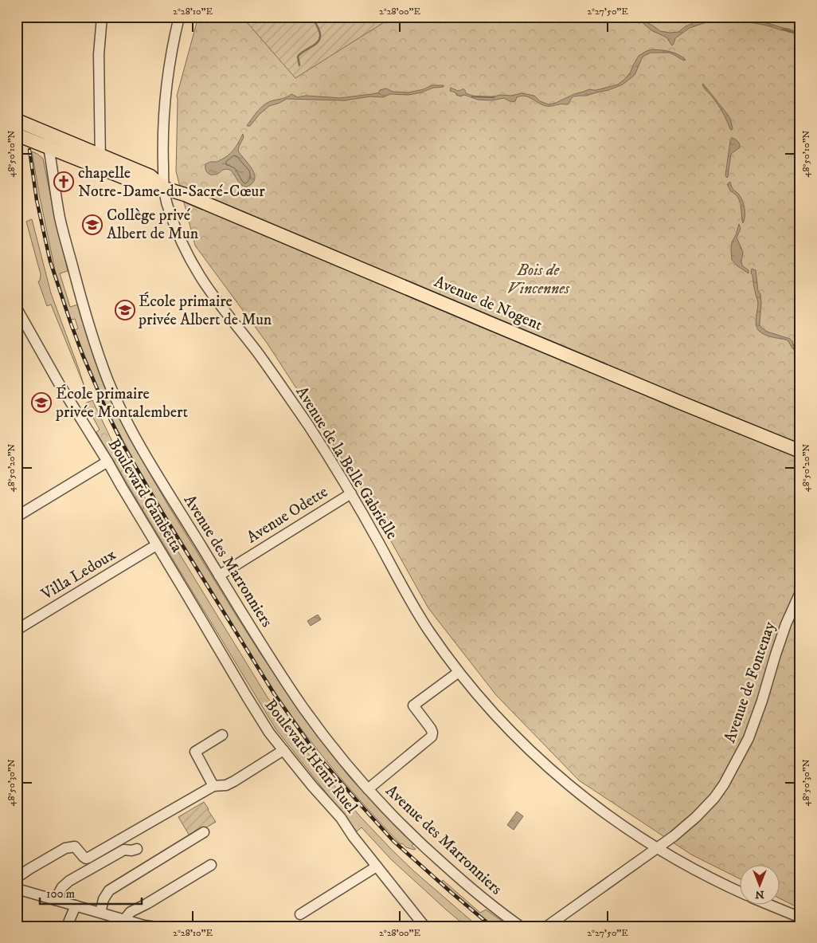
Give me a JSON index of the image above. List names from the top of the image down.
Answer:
{
  "streets": {
    "main road": ["Avenue de Nogent"],
    "street": [
      "Avenue de la Belle Gabrielle",
      "Boulevard Gambetta",
      "Avenue Odette",
      "Avenue des Marronniers",
      "Villa Ledoux",
      "Avenue de Fontenay",
      "Boulevard Henri Ruel"
    ]
  },
  "crossings": [
    ["Avenue de Nogent", "Avenue de la Belle Gabrielle"],
    ["Avenue de la Belle Gabrielle", "Avenue Odette"],
    ["Avenue de la Belle Gabrielle", "Avenue de Fontenay"],
    ["Boulevard Gambetta", "Villa Ledoux"],
    ["Boulevard Gambetta", "Boulevard Henri Ruel"],
    ["Avenue Odette", "Avenue des Marronniers"]
  ],
  "parks": ["Bois de Vincennes"],
  "places": {
    "church": ["chapelle Notre-Dame-du-Sacré-Cœur"],
    "school or university": ["Collège privé Albert de Mun", "École primaire privée Albert de Mun", "École primaire privée Montalembert"]
  },
  "scale_bar": "100 m",
  "north": "bottom",
  "coordinates": [
    "2°28'10\"E",
    "2°28'00\"E",
    "2°27'50\"E",
    "48°50'10\"N",
    "48°50'20\"N",
    "48°50'30\"N"
  ]
}
